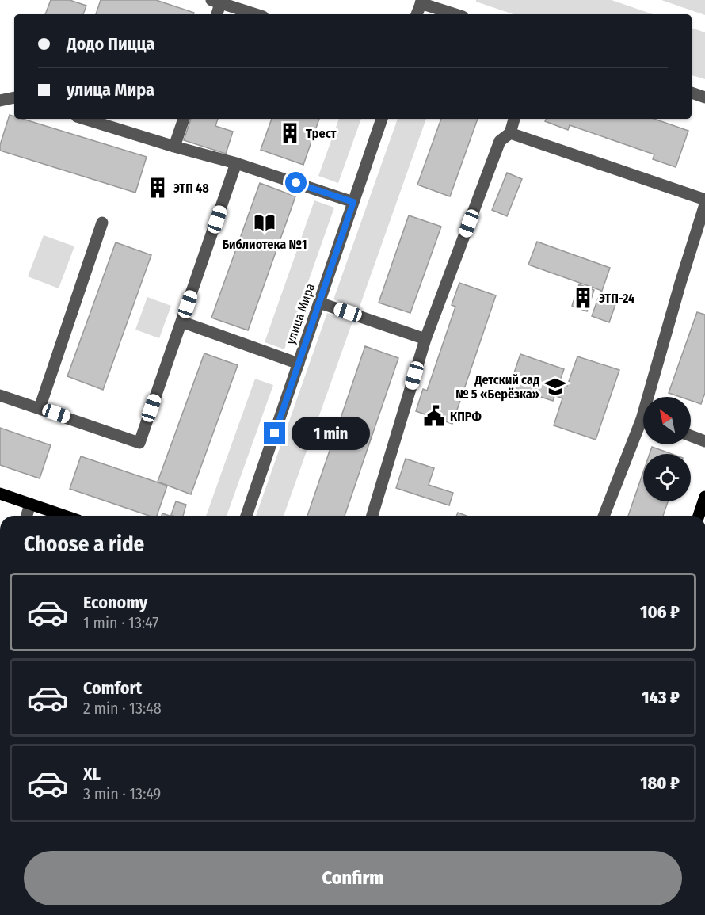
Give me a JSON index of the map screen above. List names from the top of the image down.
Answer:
{
  "streets": {
    "street": ["улица Мира"]
  },
  "places": {
    "building": ["Трест", "ЭТП 48", "ЭТП-24"],
    "library": ["Библиотека №1"],
    "school or university": ["Детский сад № 5 «Берёзка»"],
    "public building": ["КПРФ"]
  },
  "north": "top left",
  "page": {
    "banner": ["Додо Пицца", "улица Мира"],
    "bubble": "1 min",
    "heading": "Choose a ride",
    "list": [
      {
        "name": "Economy",
        "note": "1 min · 13:47",
        "value": "106 ₽"
      },
      {
        "name": "Comfort",
        "note": "2 min · 13:48",
        "value": "143 ₽"
      },
      {
        "name": "XL",
        "note": "3 min · 13:49",
        "value": "180 ₽"
      }
    ],
    "buttons": "Confirm"
  }
}
